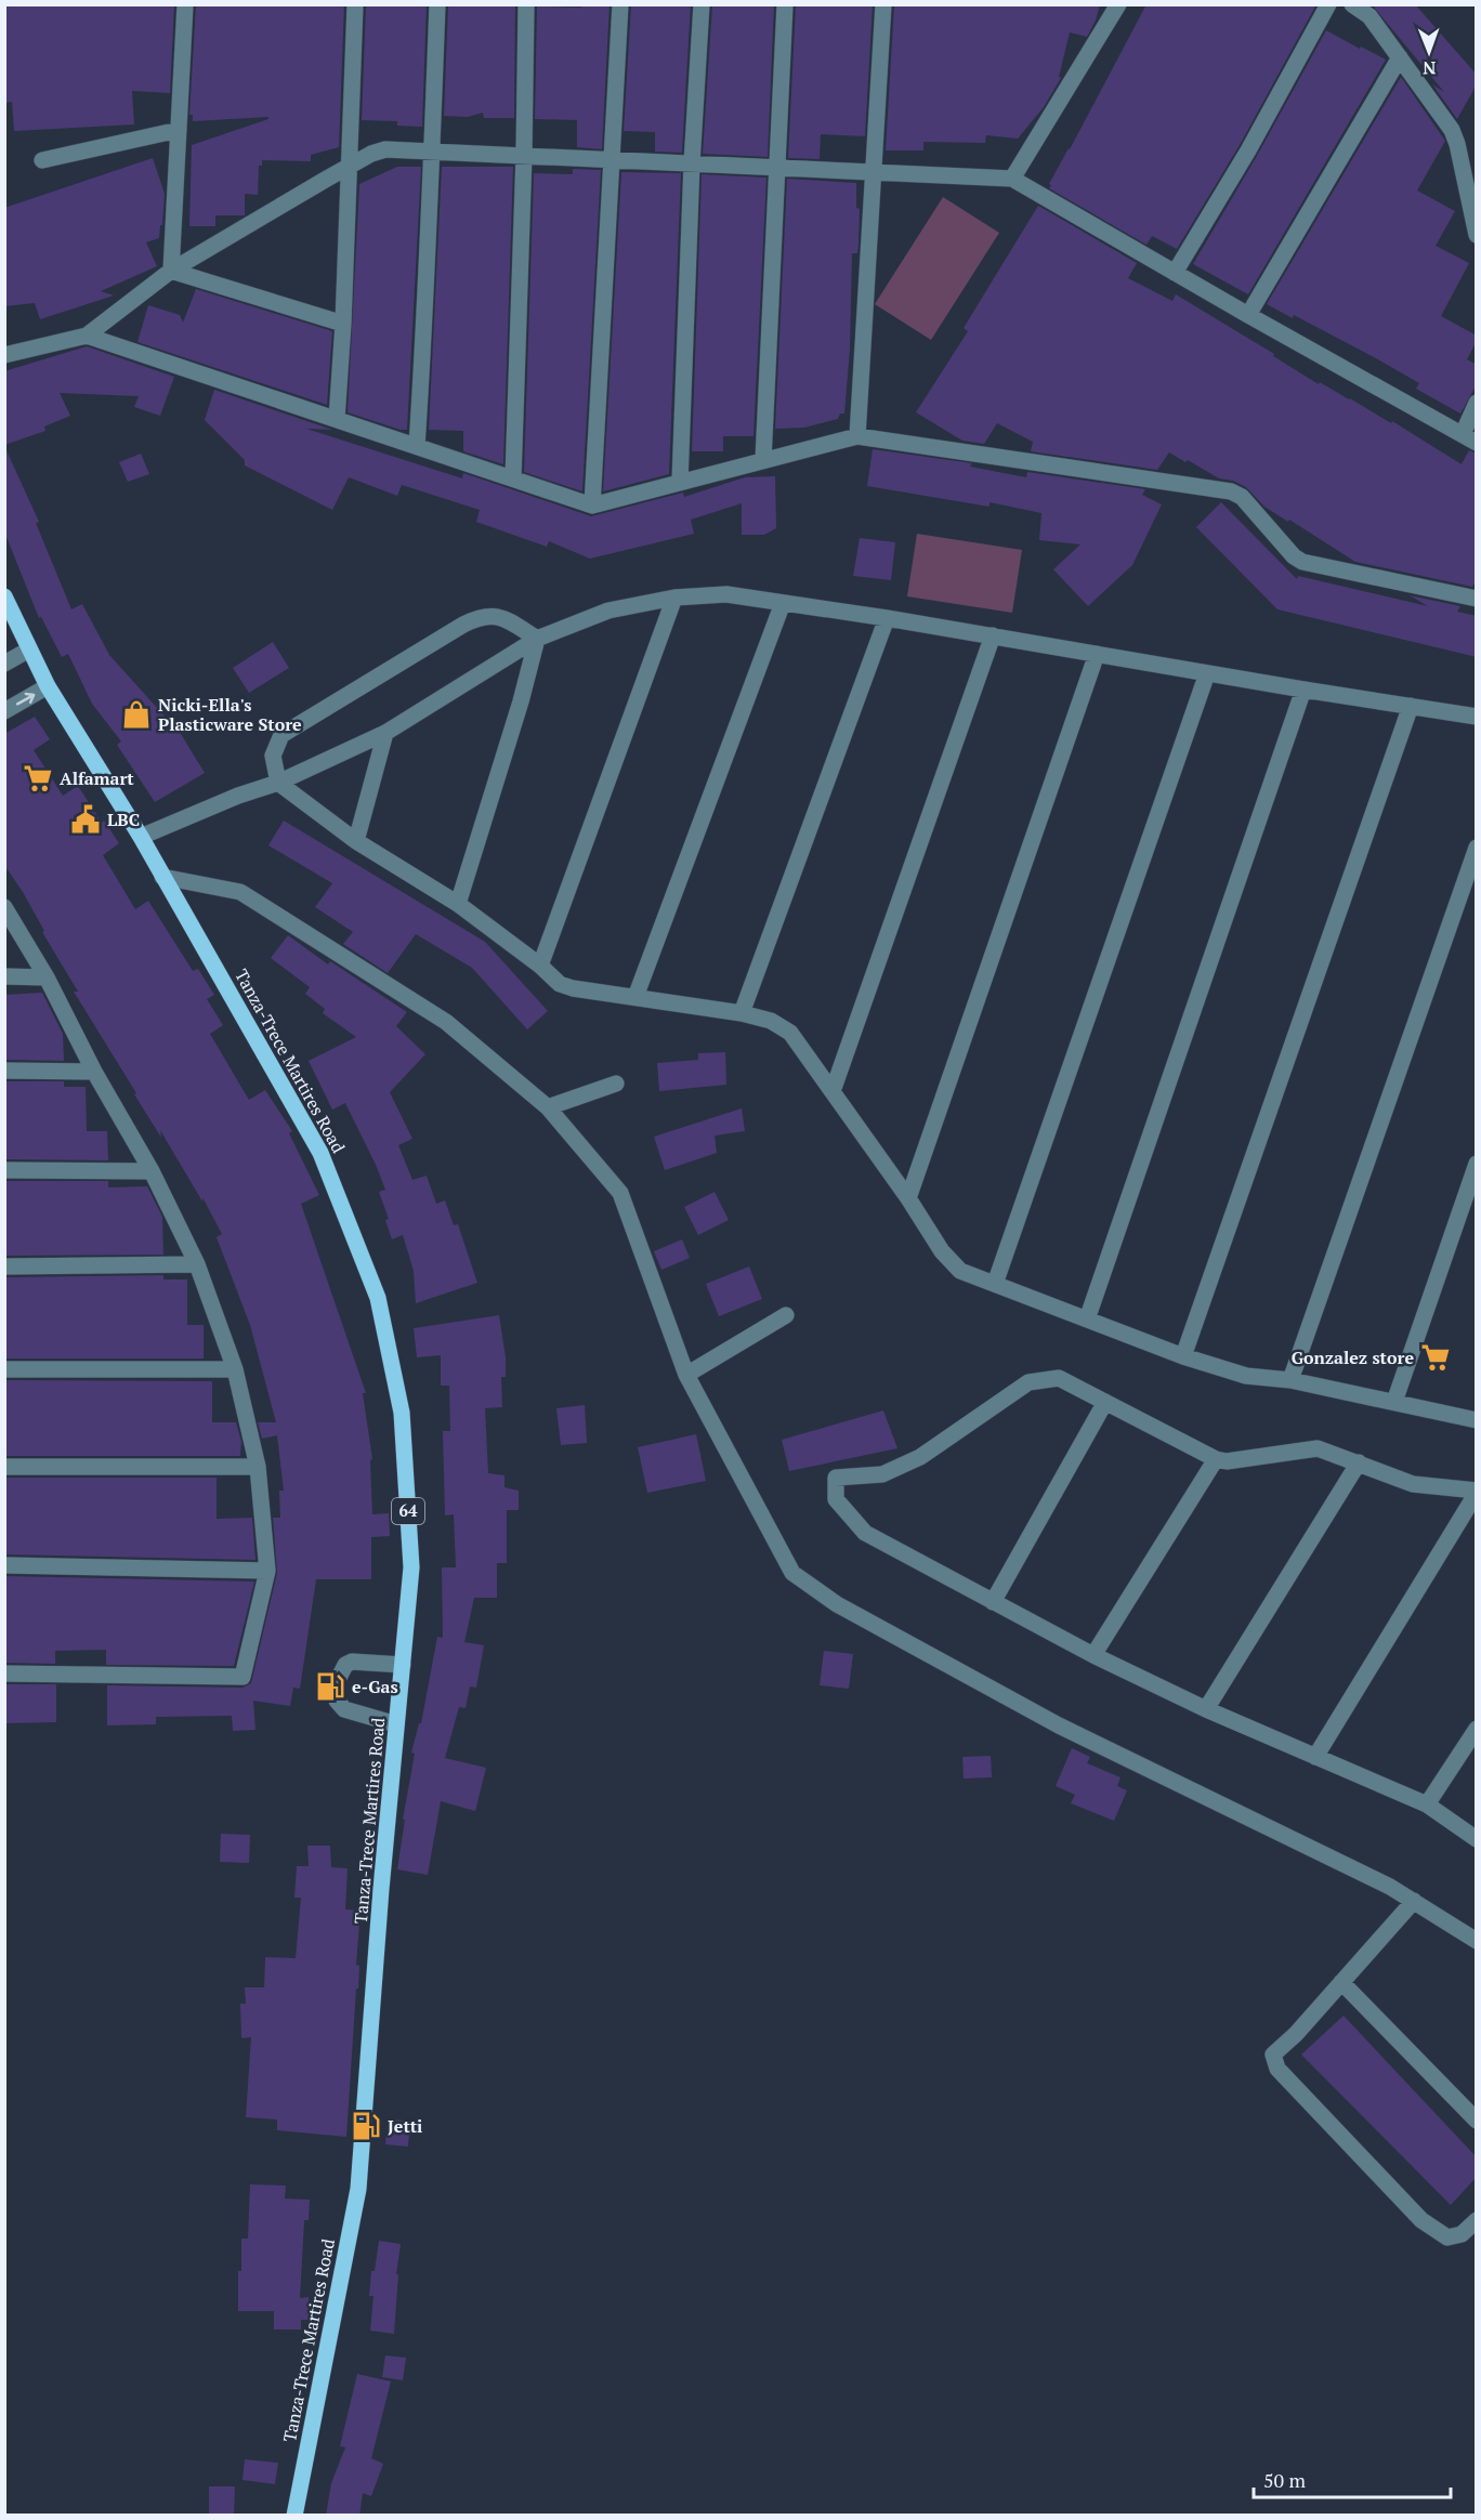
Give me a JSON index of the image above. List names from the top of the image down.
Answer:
{
  "streets": {
    "main road": ["Tanza-Trece Martires Road", "64"]
  },
  "places": {
    "shop": ["Nicki-Ella's Plasticware Store"],
    "supermarket": ["Alfamart", "Gonzalez store"],
    "public building": ["LBC"],
    "fuel station": ["e-Gas", "Jetti"]
  },
  "scale_bar": "50 m",
  "north": "bottom"
}
